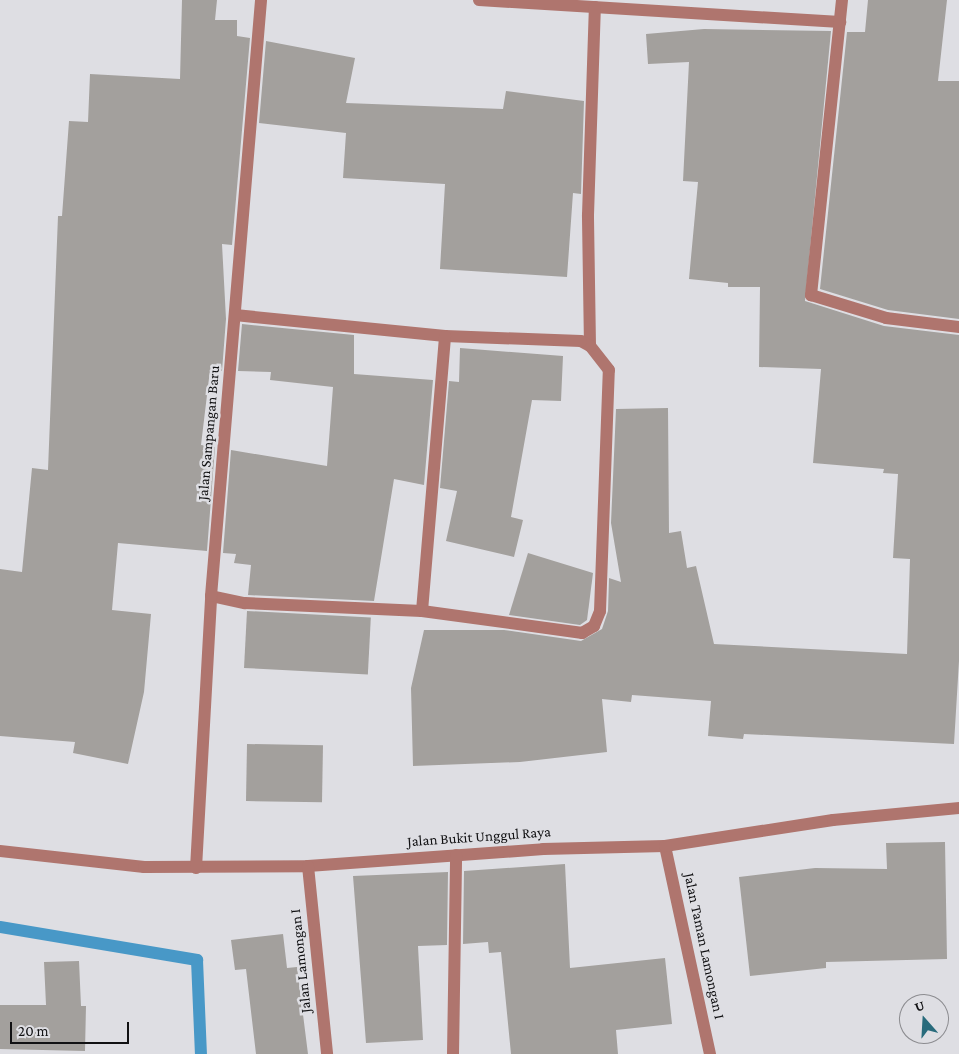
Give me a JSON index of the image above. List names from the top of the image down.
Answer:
{
  "streets": {
    "street": [
      "Jalan Sampangan Baru",
      "Jalan Bukit Unggul Raya",
      "Jalan Taman Lamongan I",
      "Jalan Lamongan I"
    ]
  },
  "crossings": [
    ["Jalan Sampangan Baru", "Jalan Bukit Unggul Raya"],
    ["Jalan Bukit Unggul Raya", "Jalan Taman Lamongan I"],
    ["Jalan Bukit Unggul Raya", "Jalan Lamongan I"]
  ],
  "scale_bar": "20 m",
  "north": "top"
}
